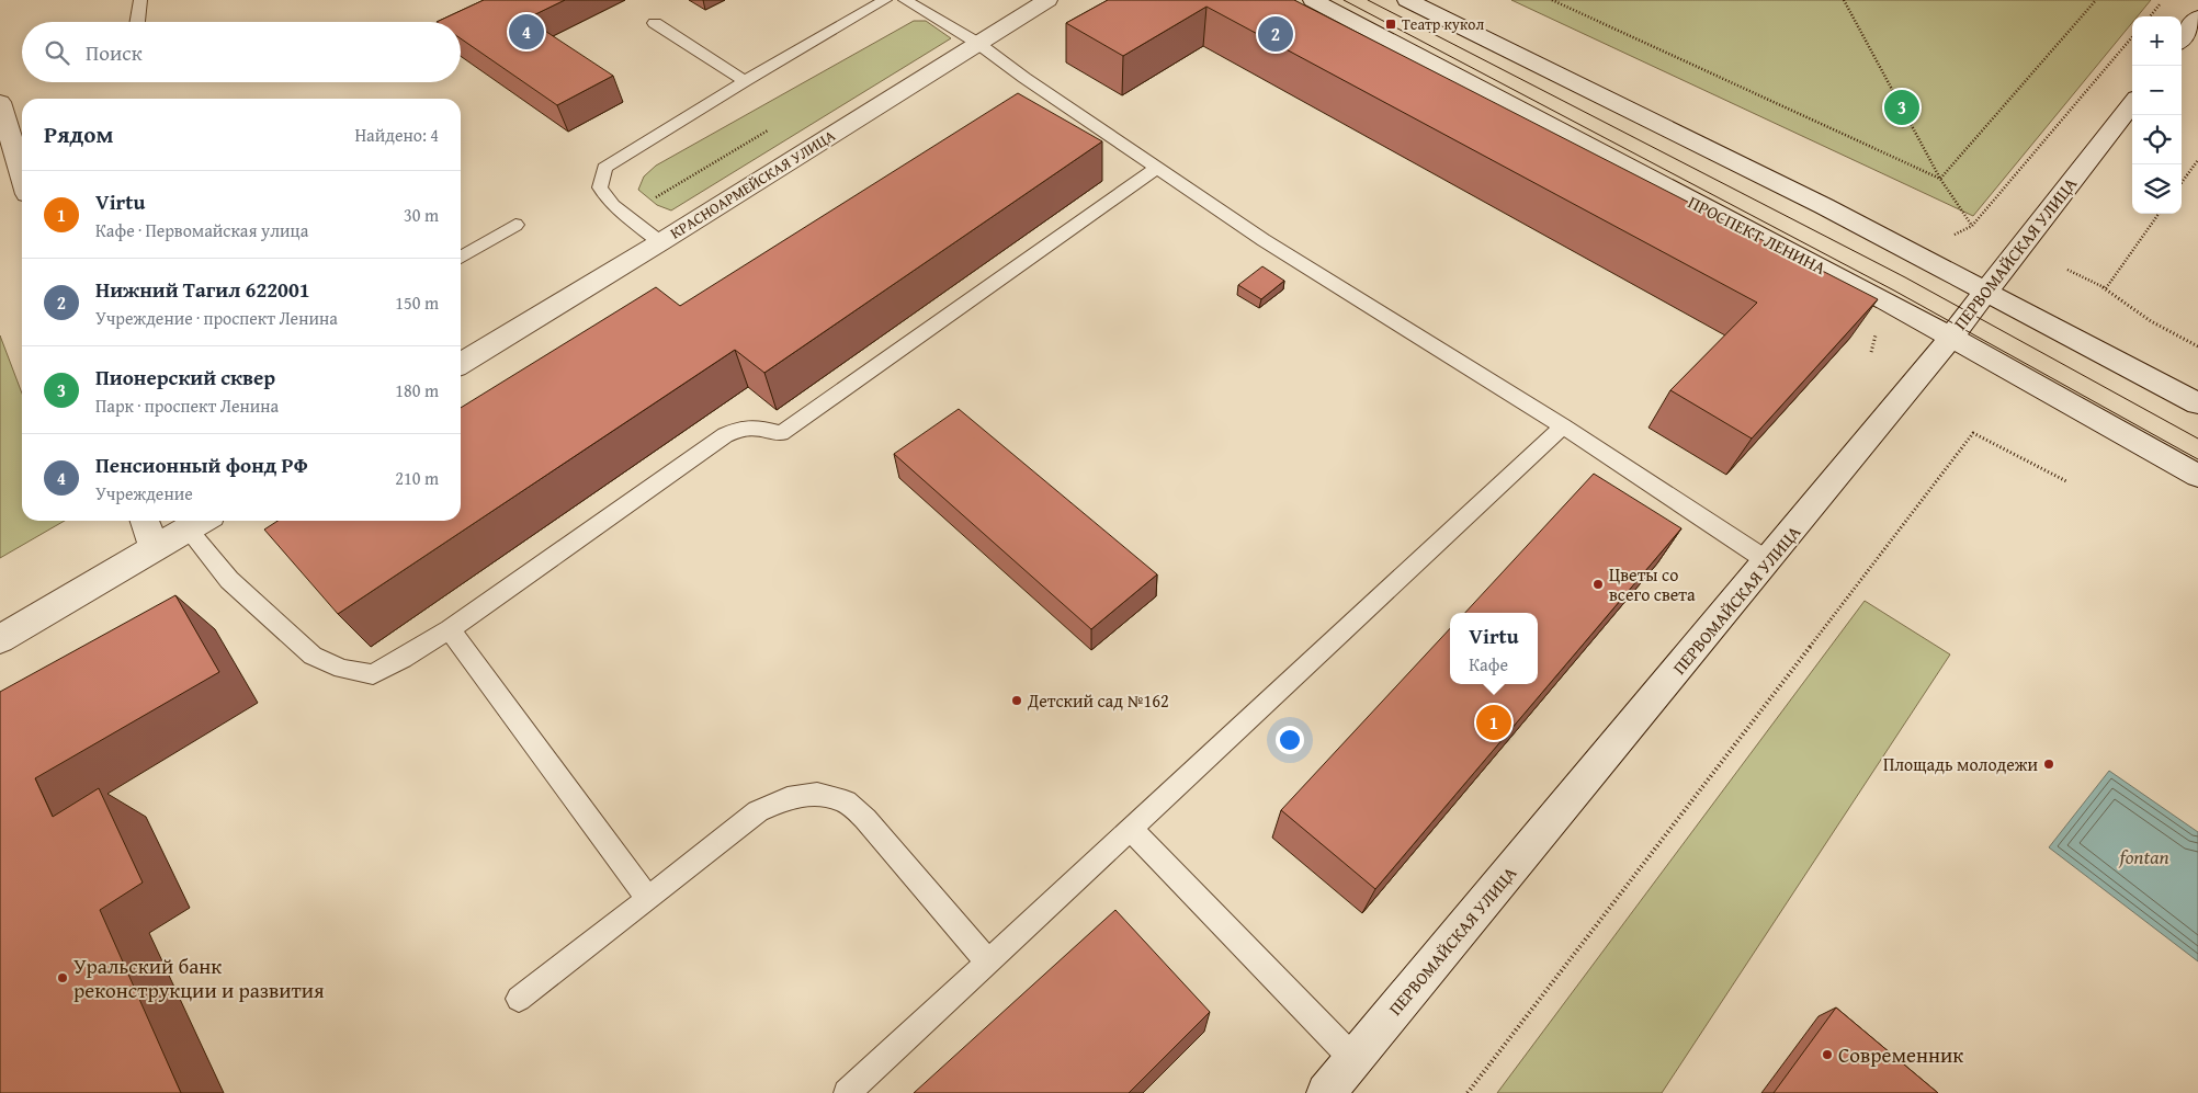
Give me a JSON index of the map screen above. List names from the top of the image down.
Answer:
{
  "streets": {
    "street": ["КРАСНОАРМЕЙСКАЯ УЛИЦА", "ПРОСПЕКТ ЛЕНИНА", "ПЕРВОМАЙСКАЯ УЛИЦА"]
  },
  "crossings": [
    ["ПРОСПЕКТ ЛЕНИНА", "ПЕРВОМАЙСКАЯ УЛИЦА"]
  ],
  "water": ["fontan"],
  "places": {
    "transit": ["Театр кукол"],
    "other": [
      "Цветы со всего света",
      "Детский сад №162",
      "Площадь молодежи",
      "Уральский банк реконструкции и развития",
      "Современник"
    ]
  },
  "page": {
    "pins": [
      "4",
      "2",
      "3",
      "1"
    ],
    "map_buttons": ["+", "−"],
    "search": "Поиск",
    "heading": ["Рядом", "Найдено: 4"],
    "list": [
      {
        "mark": "1",
        "name": "Virtu",
        "note": "Кафе · Первомайская улица",
        "value": "30 m"
      },
      {
        "mark": "2",
        "name": "Нижний Тагил 622001",
        "note": "Учреждение · проспект Ленина",
        "value": "150 m"
      },
      {
        "mark": "3",
        "name": "Пионерский сквер",
        "note": "Парк · проспект Ленина",
        "value": "180 m"
      },
      {
        "mark": "4",
        "name": "Пенсионный фонд РФ",
        "note": "Учреждение",
        "value": "210 m"
      }
    ],
    "popup": ["Virtu", "Кафе"]
  }
}
